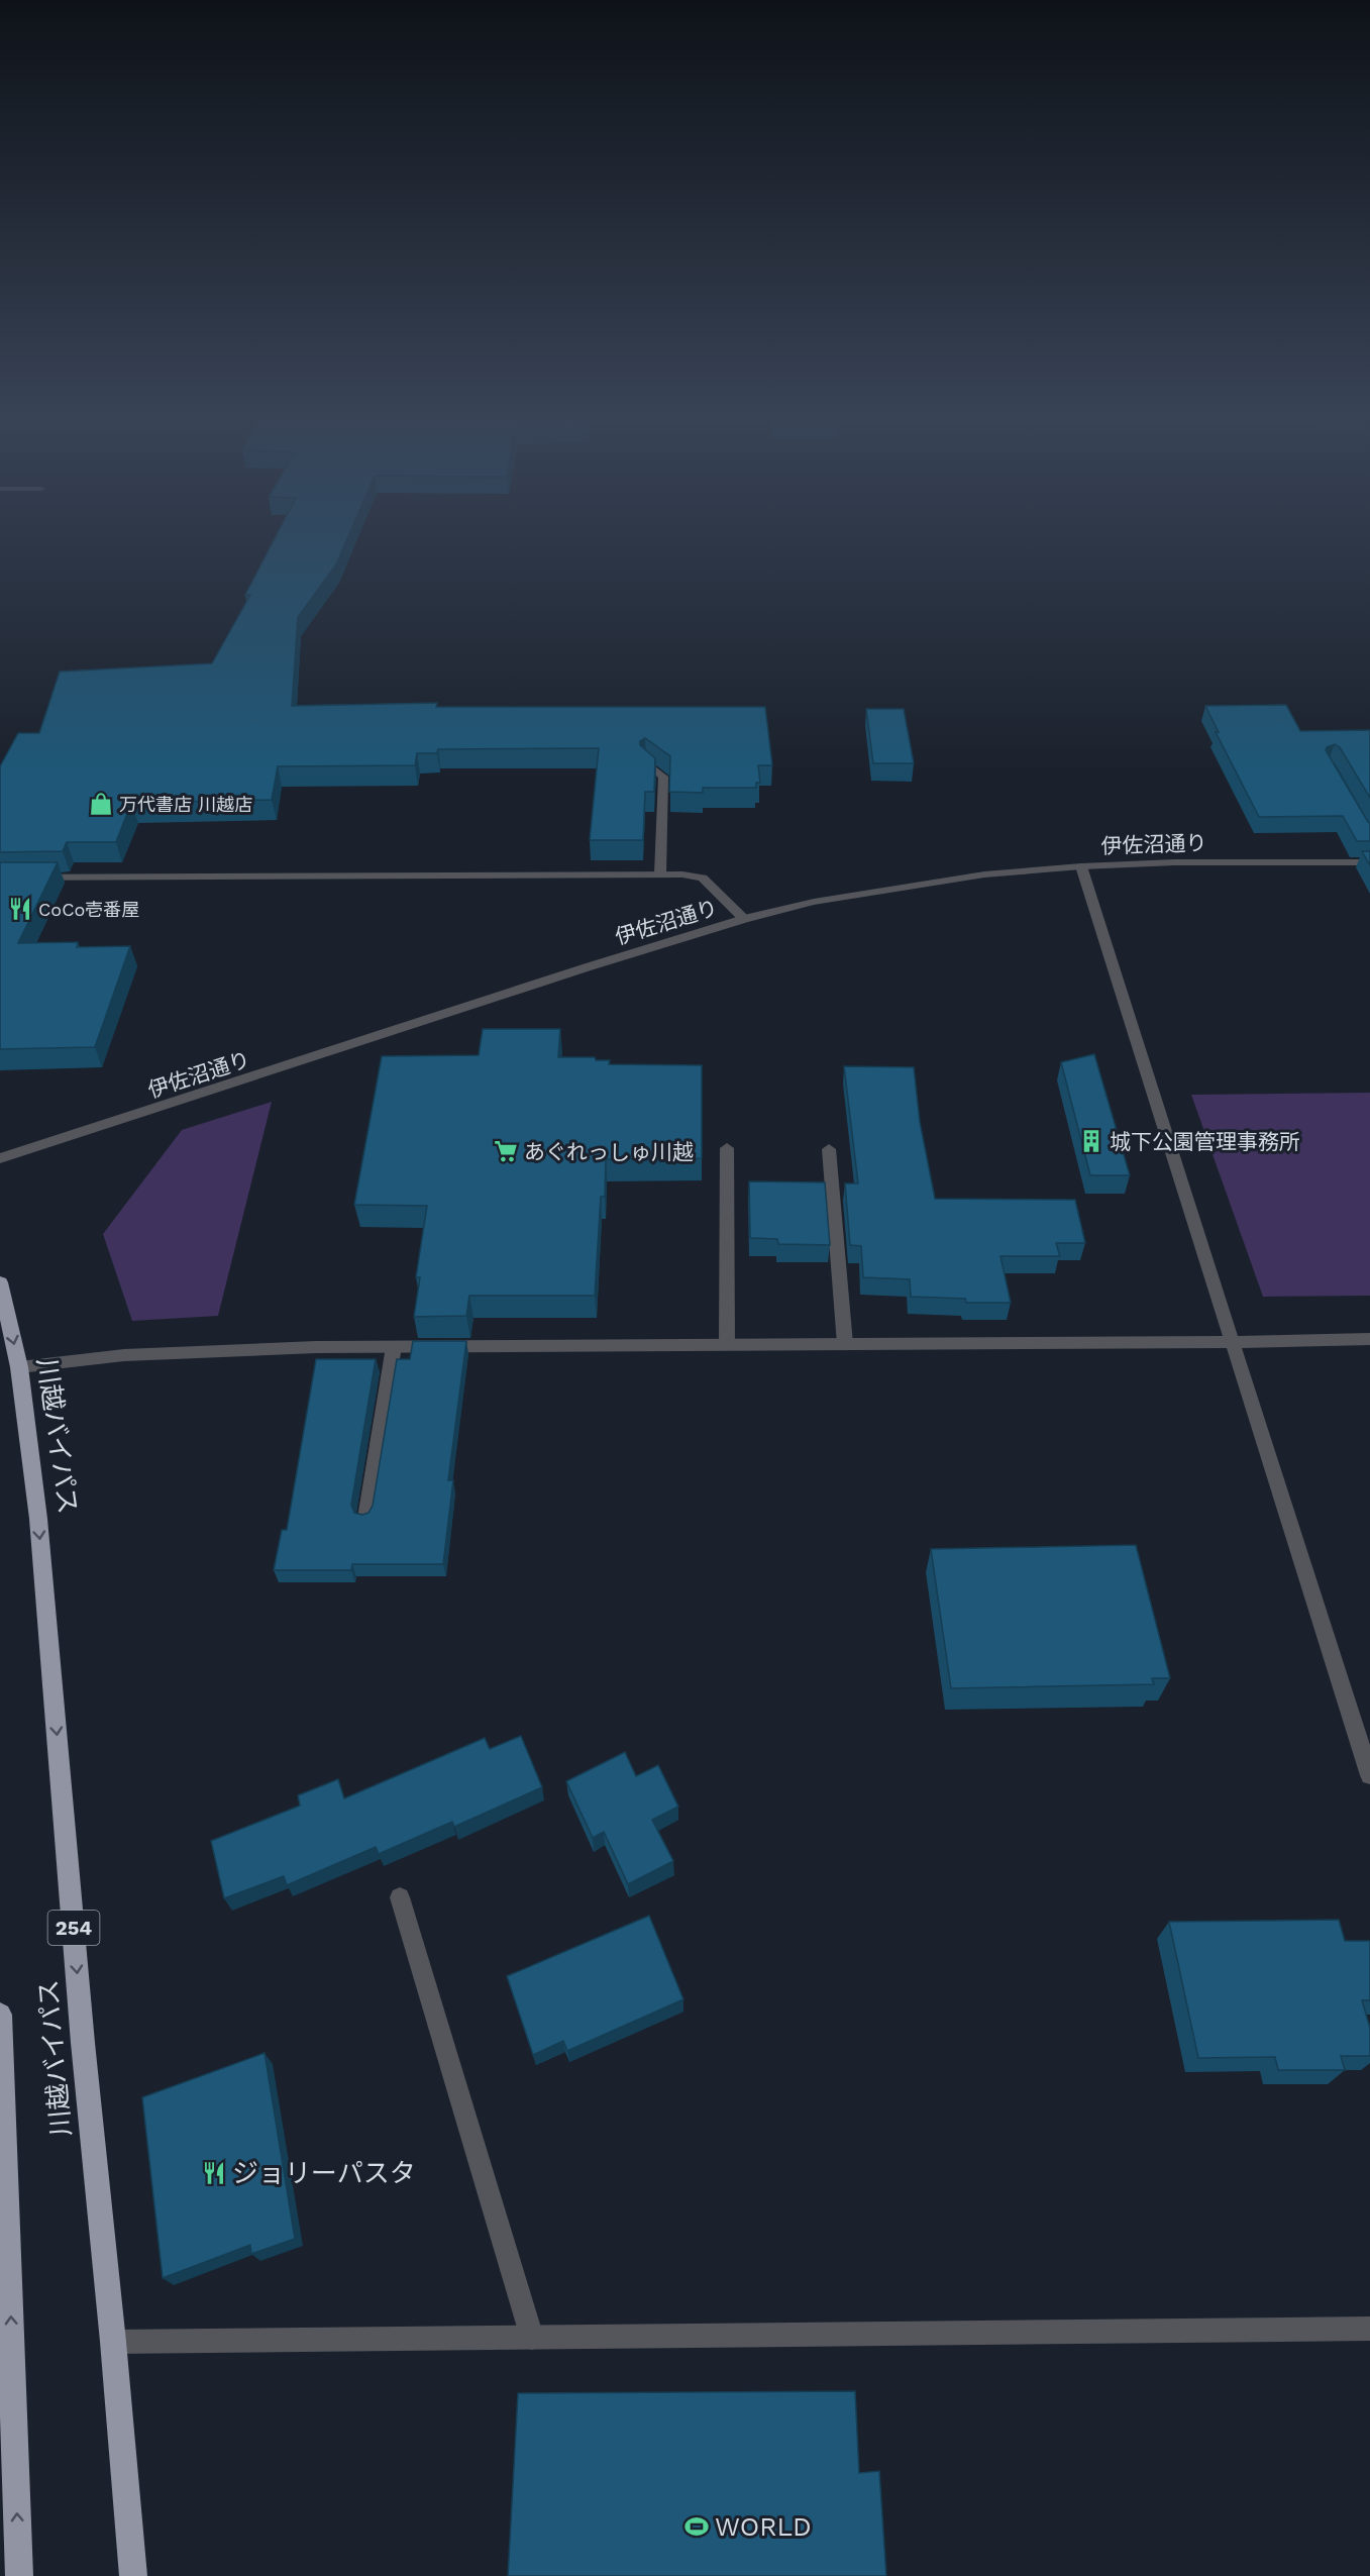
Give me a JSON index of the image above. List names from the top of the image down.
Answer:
{
  "streets": {
    "highway": ["川越バイパス", "254"],
    "street": ["伊佐沼通り"]
  },
  "places": {
    "shop": ["万代書店 川越店"],
    "restaurant": ["CoCo壱番屋", "ジョリーパスタ"],
    "building": ["城下公園管理事務所"],
    "supermarket": ["あぐれっしゅ川越"],
    "sports": ["WORLD"]
  }
}
